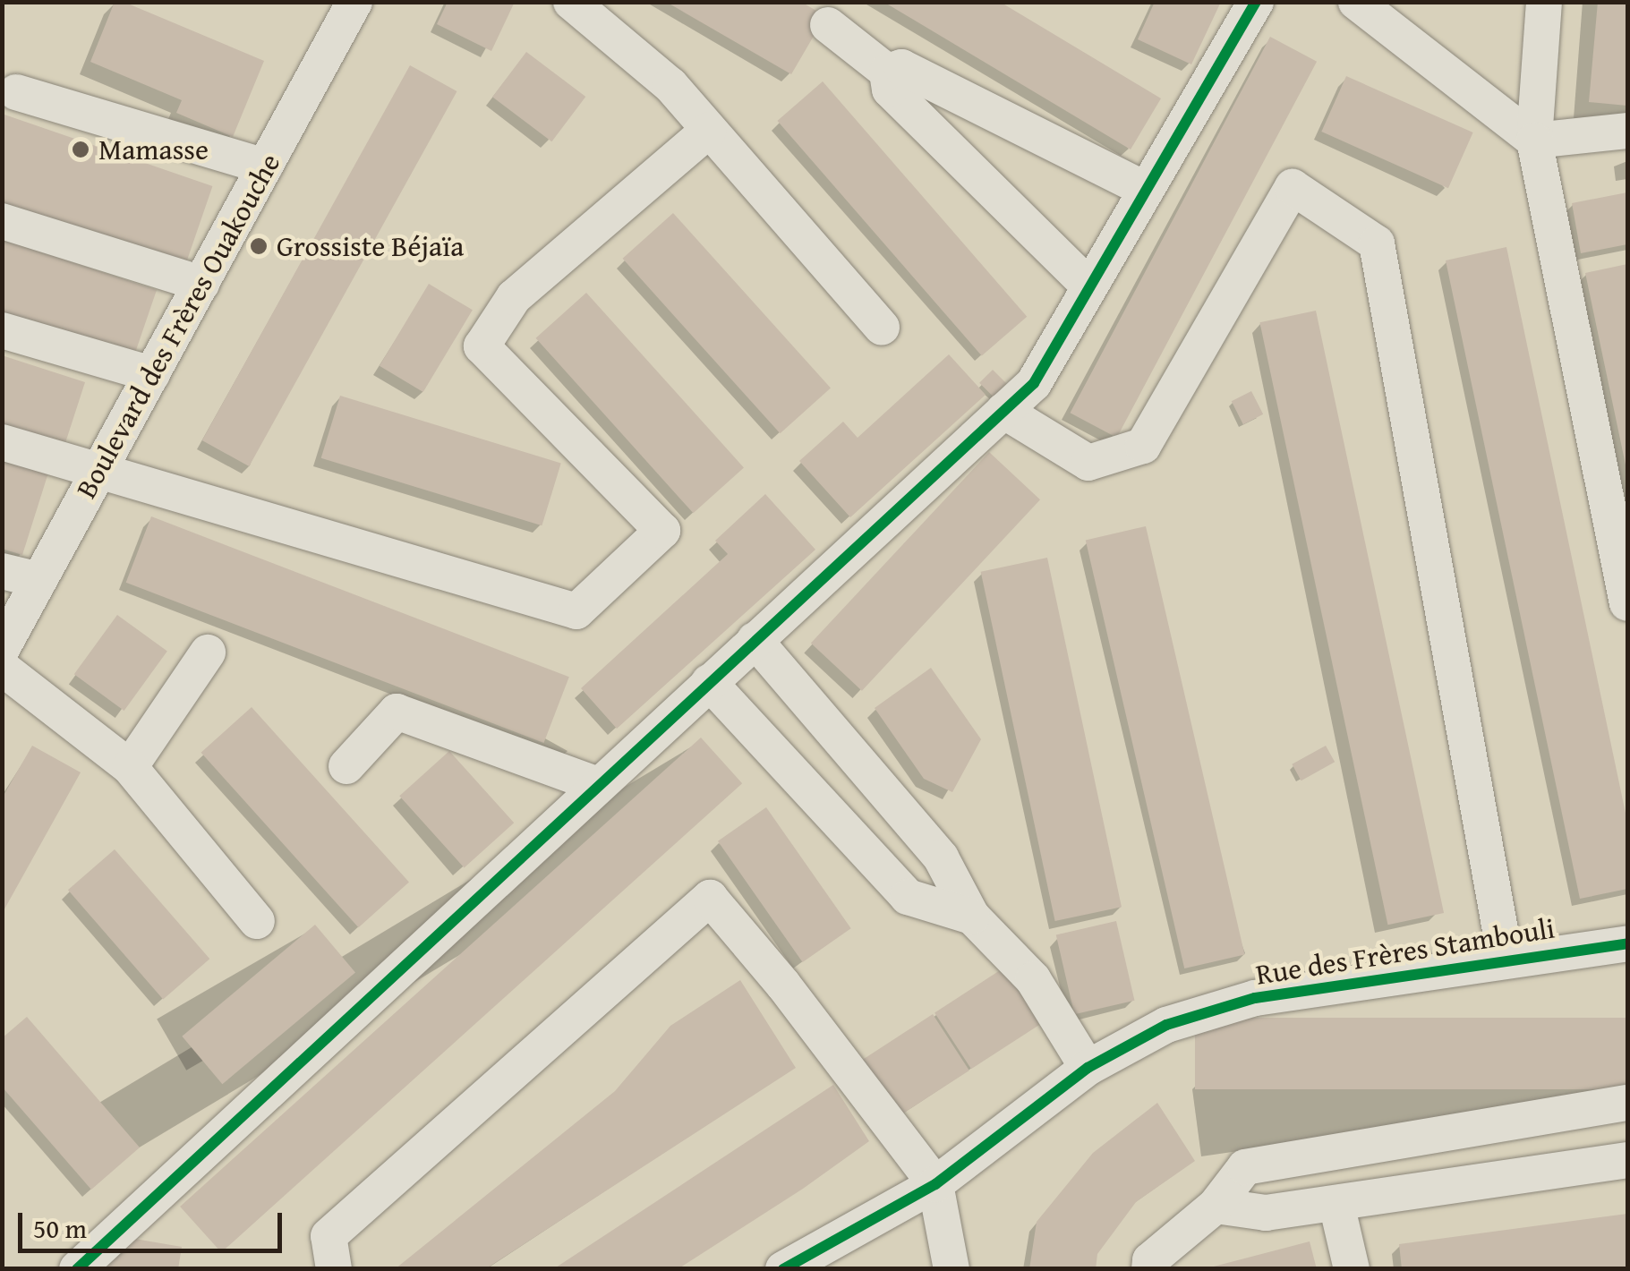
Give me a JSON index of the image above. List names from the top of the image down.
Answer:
{
  "streets": {
    "street": ["Boulevard des Frères Ouakouche", "Rue des Frères Stambouli"]
  },
  "places": ["Mamasse", "Grossiste Béjaïa"],
  "scale_bar": "50 m"
}
